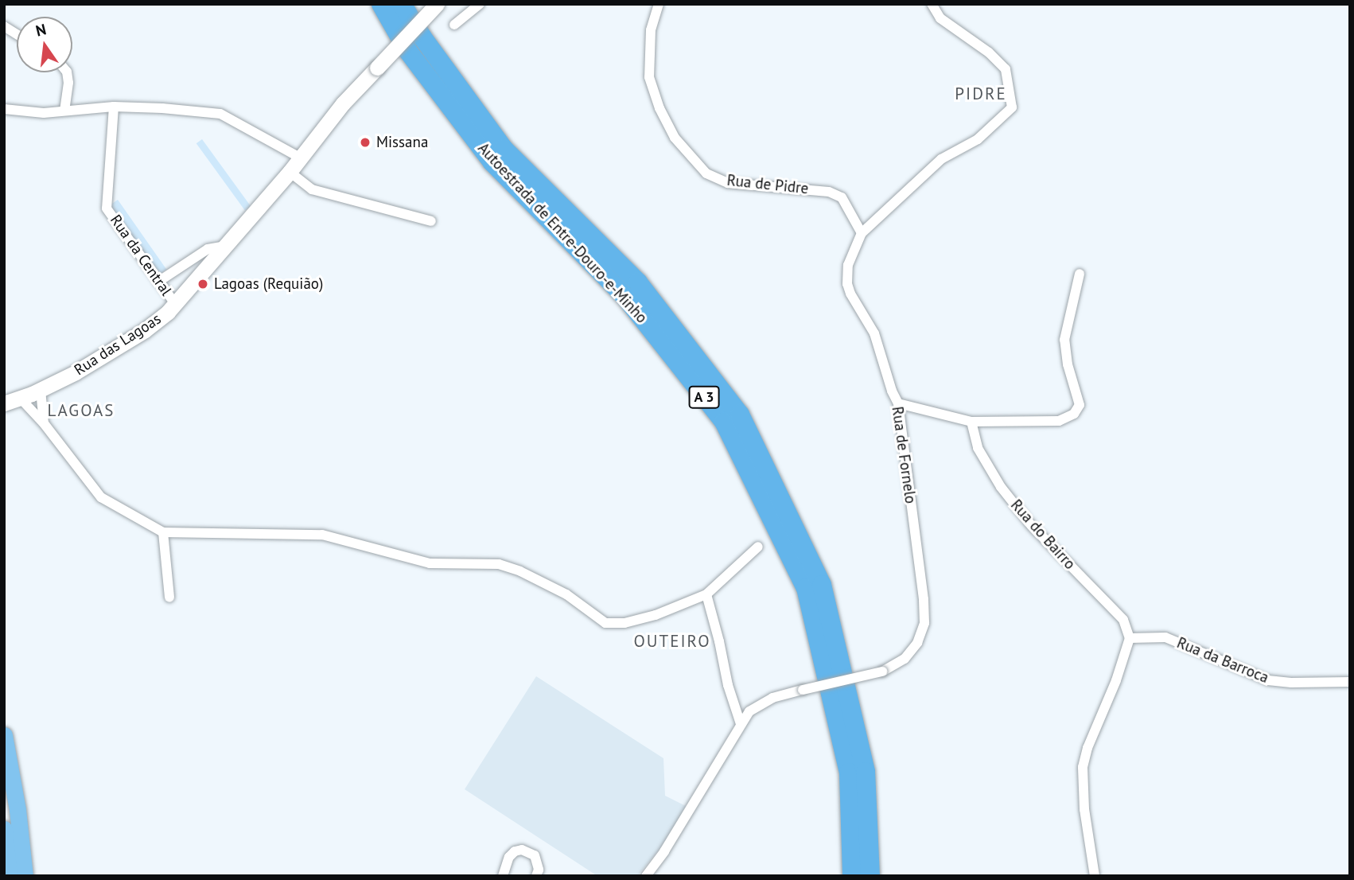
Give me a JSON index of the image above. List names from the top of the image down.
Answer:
{
  "streets": {
    "highway": ["Autoestrada de Entre-Douro-e-Minho", "A 3"],
    "main road": ["Rua das Lagoas"],
    "street": [
      "Rua de Pidre",
      "Rua da Central",
      "Rua de Fornelo",
      "Rua do Bairro",
      "Rua da Barroca"
    ]
  },
  "crossings": [
    ["Rua de Pidre", "Rua de Fornelo"],
    ["Rua da Central", "Rua das Lagoas"],
    ["Rua do Bairro", "Rua da Barroca"]
  ],
  "districts": ["PIDRE", "LAGOAS", "OUTEIRO"],
  "places": ["Missana", "Lagoas (Requião)"],
  "north": "top"
}
